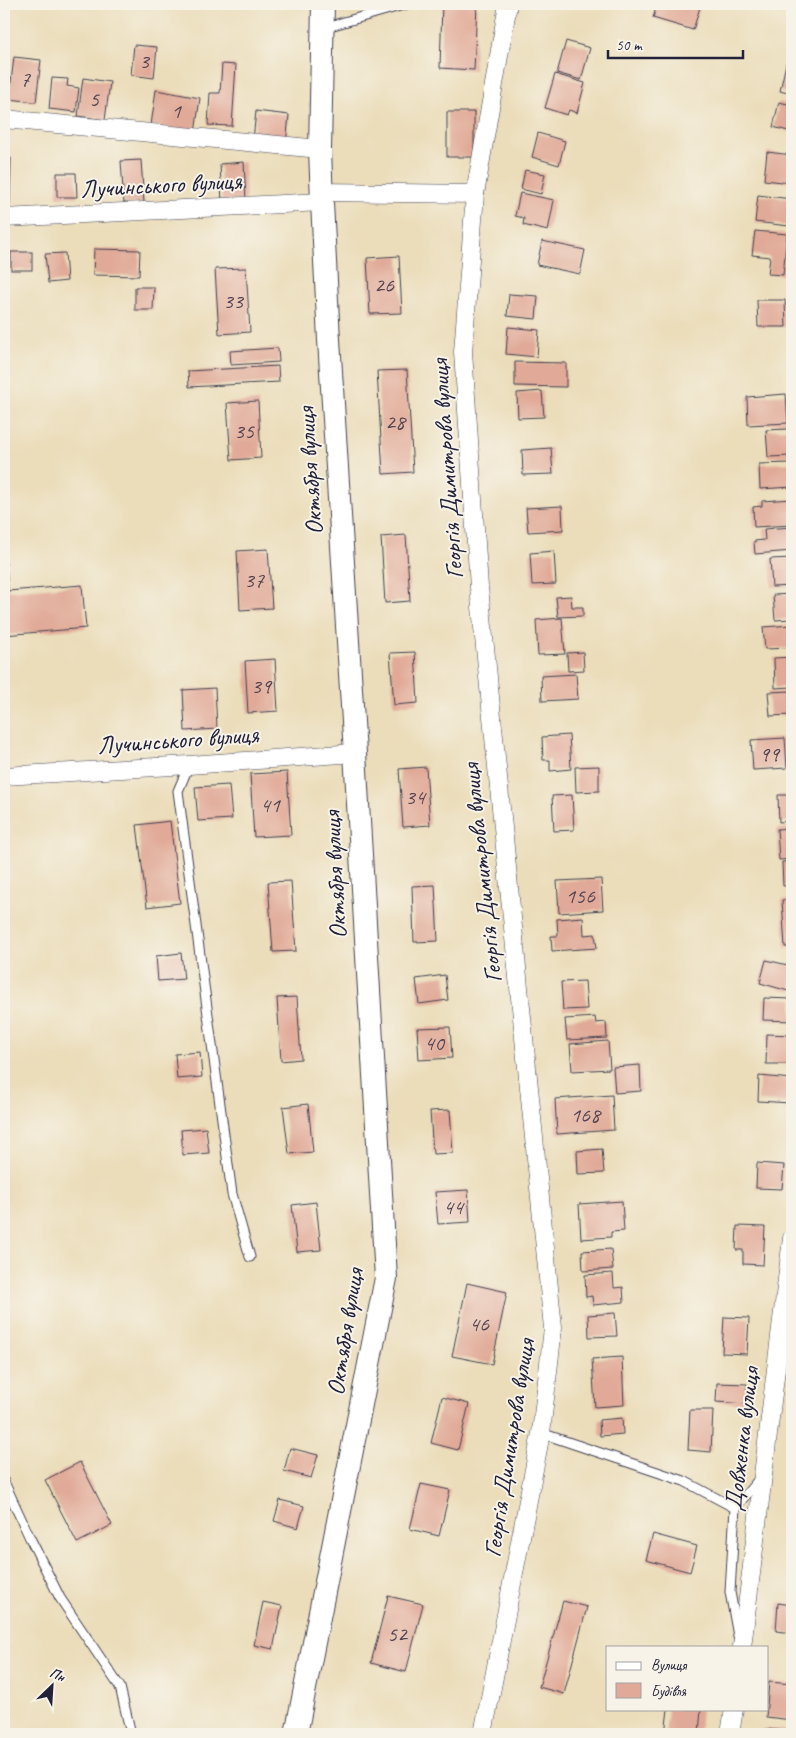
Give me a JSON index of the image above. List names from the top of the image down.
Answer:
{
  "streets": {
    "street": [
      "Лучинського вулиця",
      "Георгія Димитрова вулиця",
      "Октября вулиця",
      "Довженка вулиця"
    ]
  },
  "crossings": [
    ["Лучинського вулиця", "Георгія Димитрова вулиця"],
    ["Лучинського вулиця", "Октября вулиця"]
  ],
  "house_numbers": [
    "3",
    "7",
    "5",
    "1",
    "26",
    "33",
    "28",
    "35",
    "37",
    "39",
    "99",
    "34",
    "41",
    "156",
    "40",
    "168",
    "44",
    "46",
    "52"
  ],
  "legend": ["Вулиця", "Будівля"],
  "scale_bar": "50 m",
  "north": "top right"
}
